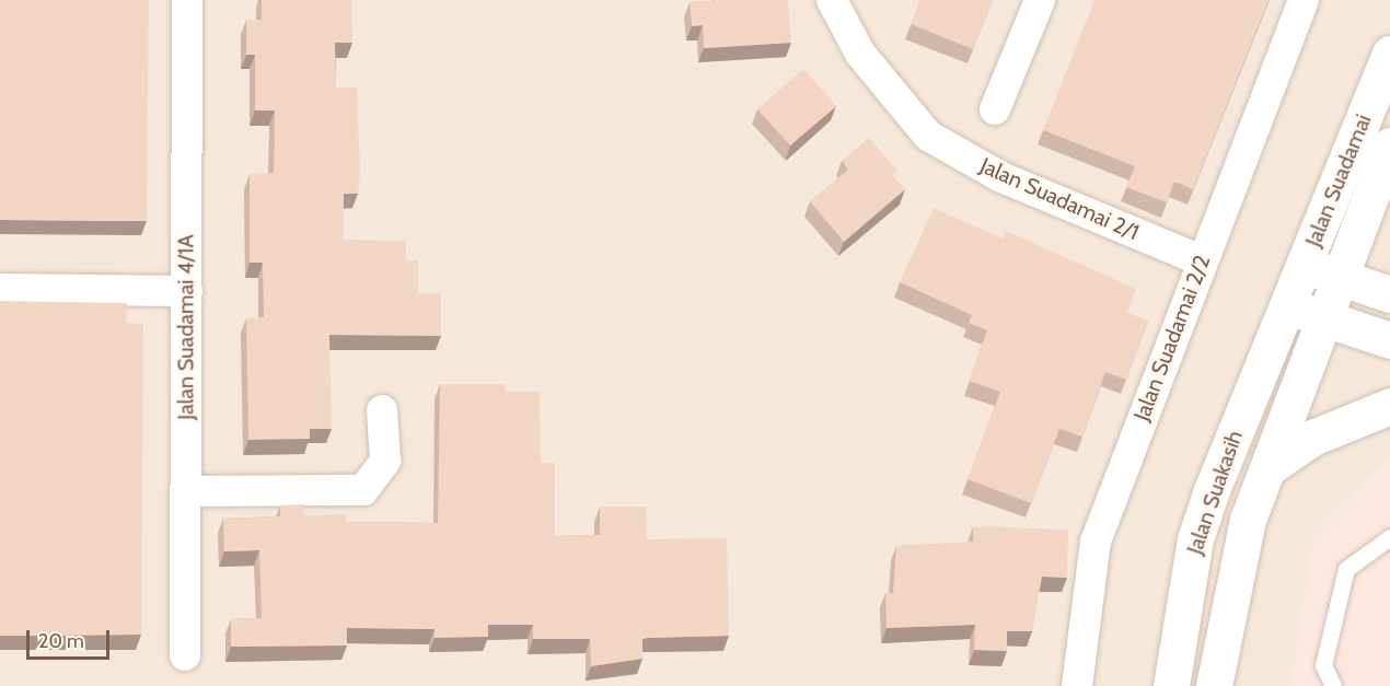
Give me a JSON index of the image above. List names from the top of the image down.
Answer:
{
  "streets": {
    "main road": ["Jalan Suadamai", "Jalan Suakasih"],
    "street": ["Jalan Suadamai 2/1", "Jalan Suadamai 4/1A", "Jalan Suadamai 2/2"]
  },
  "crossings": [
    ["Jalan Suadamai", "Jalan Suakasih"],
    ["Jalan Suadamai 2/1", "Jalan Suadamai 2/2"]
  ],
  "scale_bar": "20 m"
}
